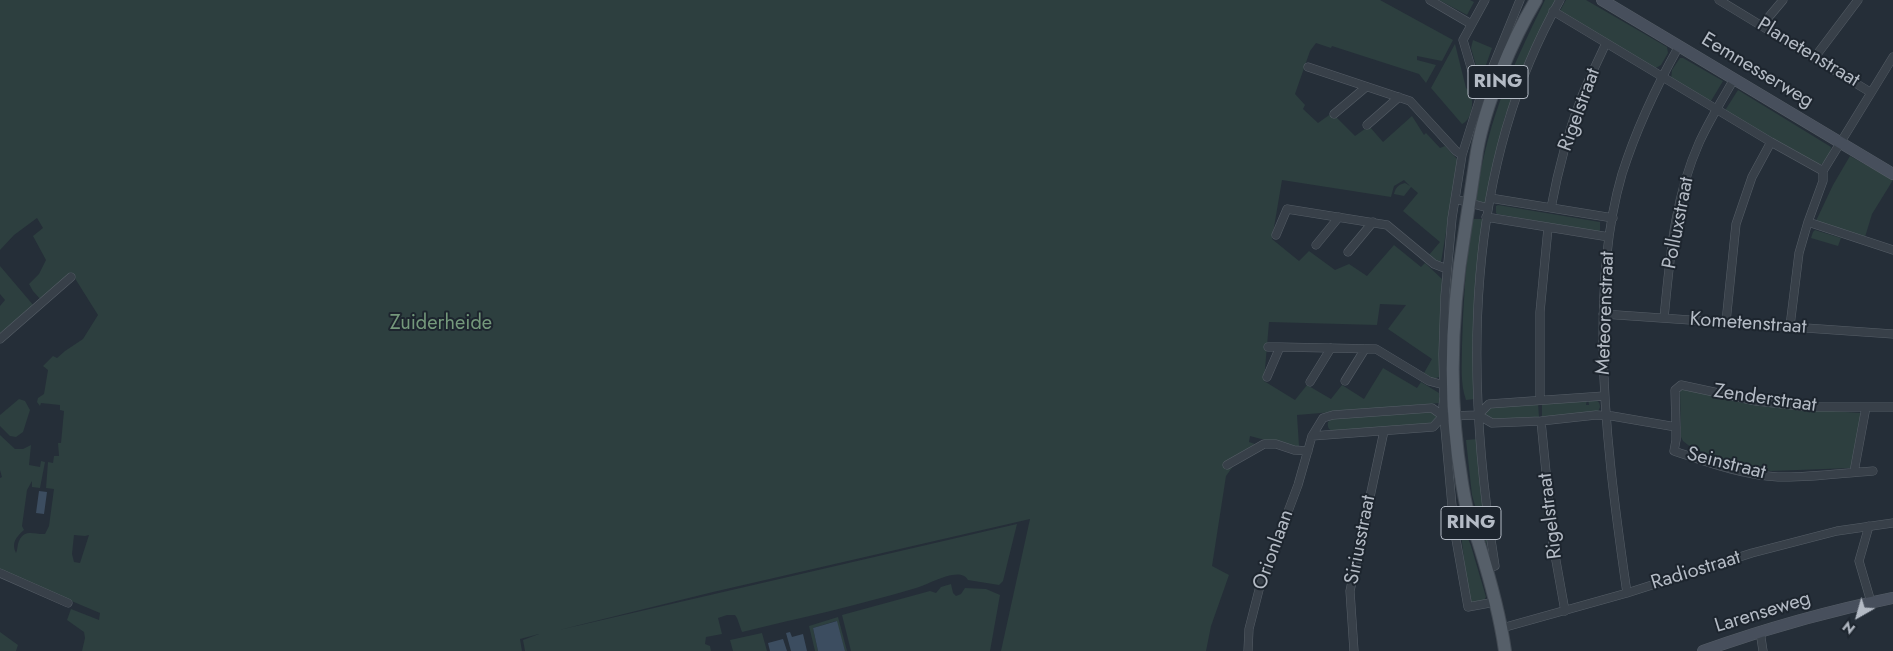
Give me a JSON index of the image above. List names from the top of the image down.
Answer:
{
  "streets": {
    "main road": ["RING"],
    "street": [
      "Planetenstraat",
      "Eemnesserweg",
      "Rigelstraat",
      "Polluxstraat",
      "Meteorenstraat",
      "Kometenstraat",
      "Zenderstraat",
      "Seinstraat",
      "Siriusstraat",
      "Orionlaan",
      "Radiostraat",
      "Larenseweg"
    ]
  },
  "crossings": [
    ["Eemnesserweg", "Polluxstraat"],
    ["Eemnesserweg", "Meteorenstraat"],
    ["RING", "Orionlaan"],
    ["RING", "Radiostraat"],
    ["Rigelstraat", "Orionlaan"],
    ["Rigelstraat", "Radiostraat"],
    ["Polluxstraat", "Kometenstraat"],
    ["Meteorenstraat", "Kometenstraat"],
    ["Meteorenstraat", "Seinstraat"],
    ["Meteorenstraat", "Orionlaan"],
    ["Meteorenstraat", "Radiostraat"],
    ["Zenderstraat", "Seinstraat"],
    ["Seinstraat", "Orionlaan"],
    ["Siriusstraat", "Orionlaan"]
  ],
  "parks": ["Zuiderheide"],
  "north": "bottom left"
}
